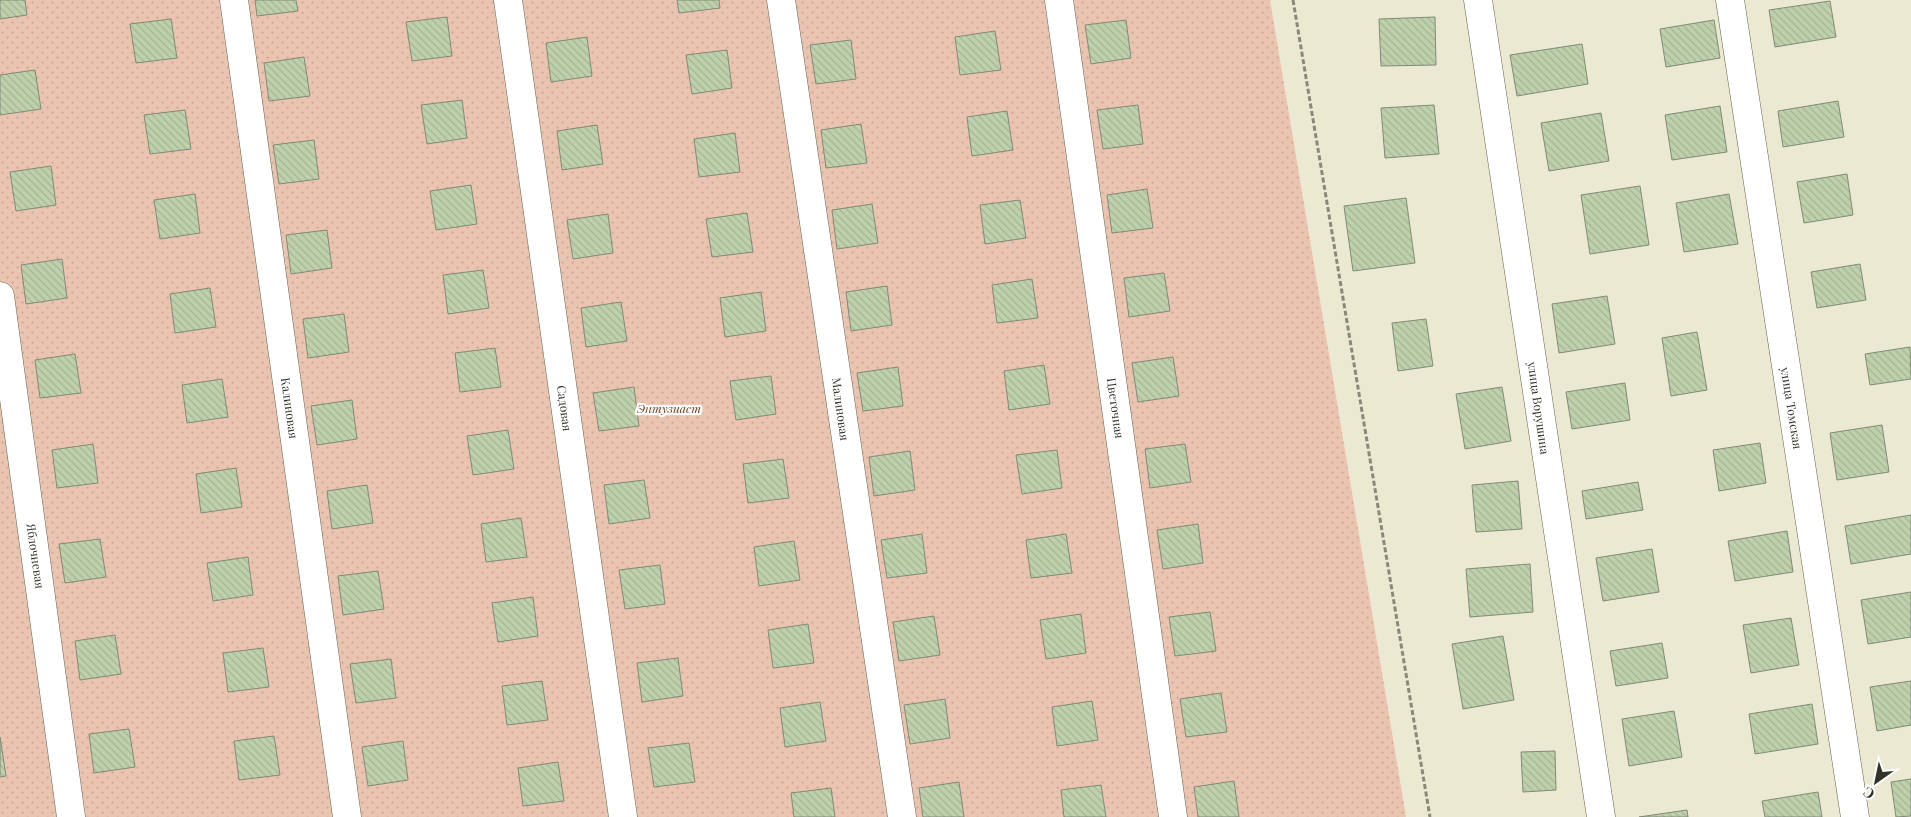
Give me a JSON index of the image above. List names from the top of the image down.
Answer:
{
  "streets": {
    "street": [
      "Калиновая",
      "Садовая",
      "Цветочная",
      "улица Ворушина",
      "улица Томская",
      "Малиновая",
      "Яблочневая"
    ]
  },
  "parks": ["Энтузиаст"],
  "north": "bottom left"
}
